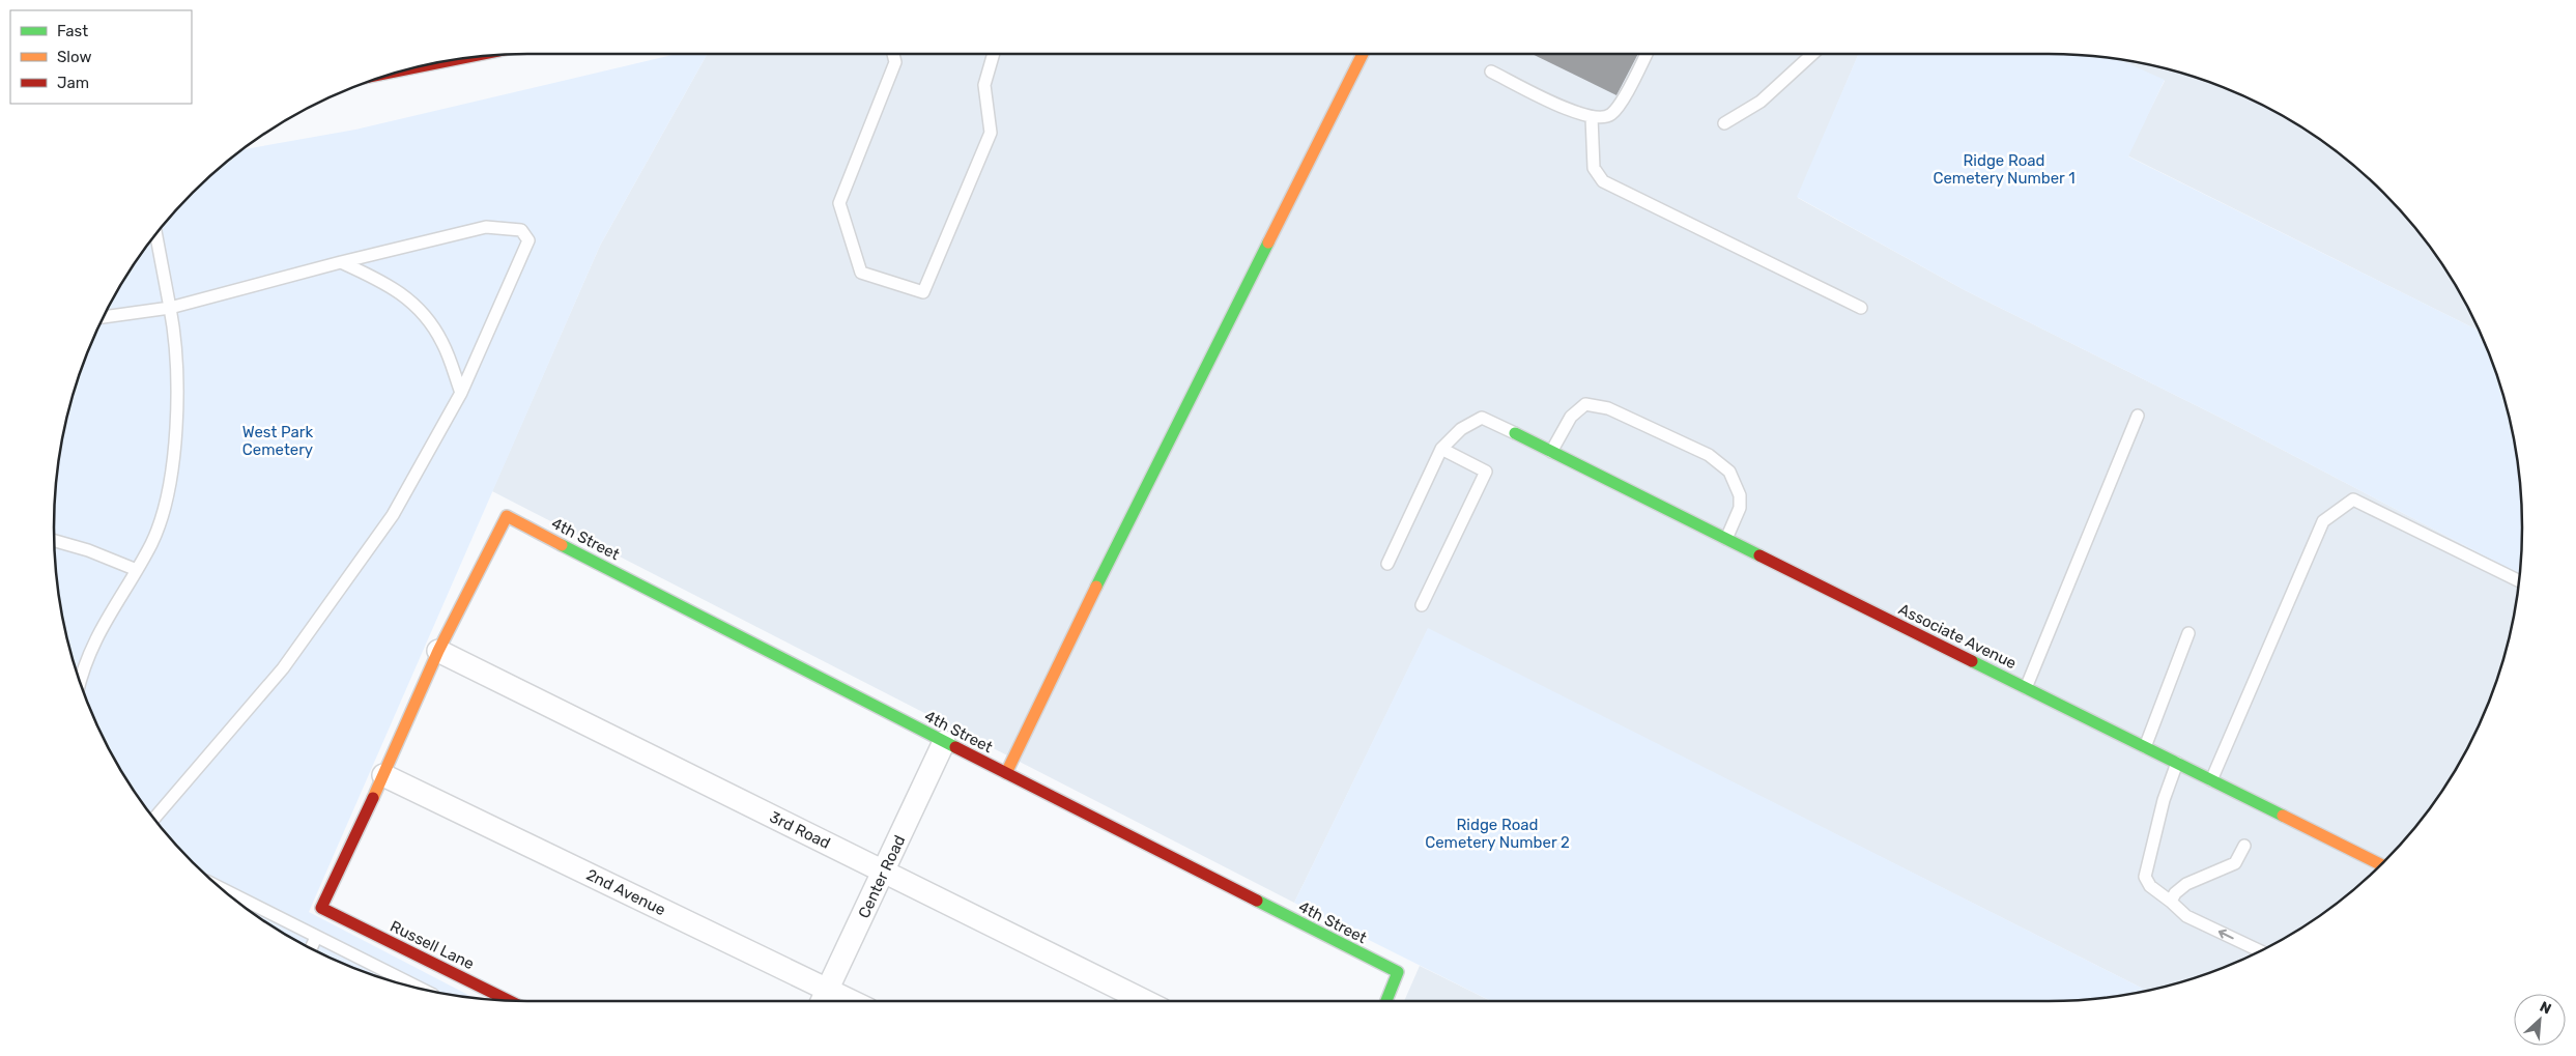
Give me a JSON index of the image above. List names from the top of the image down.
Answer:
{
  "streets": {
    "street": [
      "4th Street",
      "Associate Avenue",
      "3rd Road",
      "Center Road",
      "2nd Avenue",
      "Russell Lane"
    ]
  },
  "crossings": [
    ["4th Street", "3rd Road"],
    ["4th Street", "Center Road"],
    ["3rd Road", "Center Road"],
    ["Center Road", "2nd Avenue"],
    ["2nd Avenue", "Russell Lane"]
  ],
  "parks": ["Ridge Road Cemetery Number 1", "West Park Cemetery", "Ridge Road Cemetery Number 2"],
  "legend": ["Fast", "Slow", "Jam"],
  "north": "top right"
}
